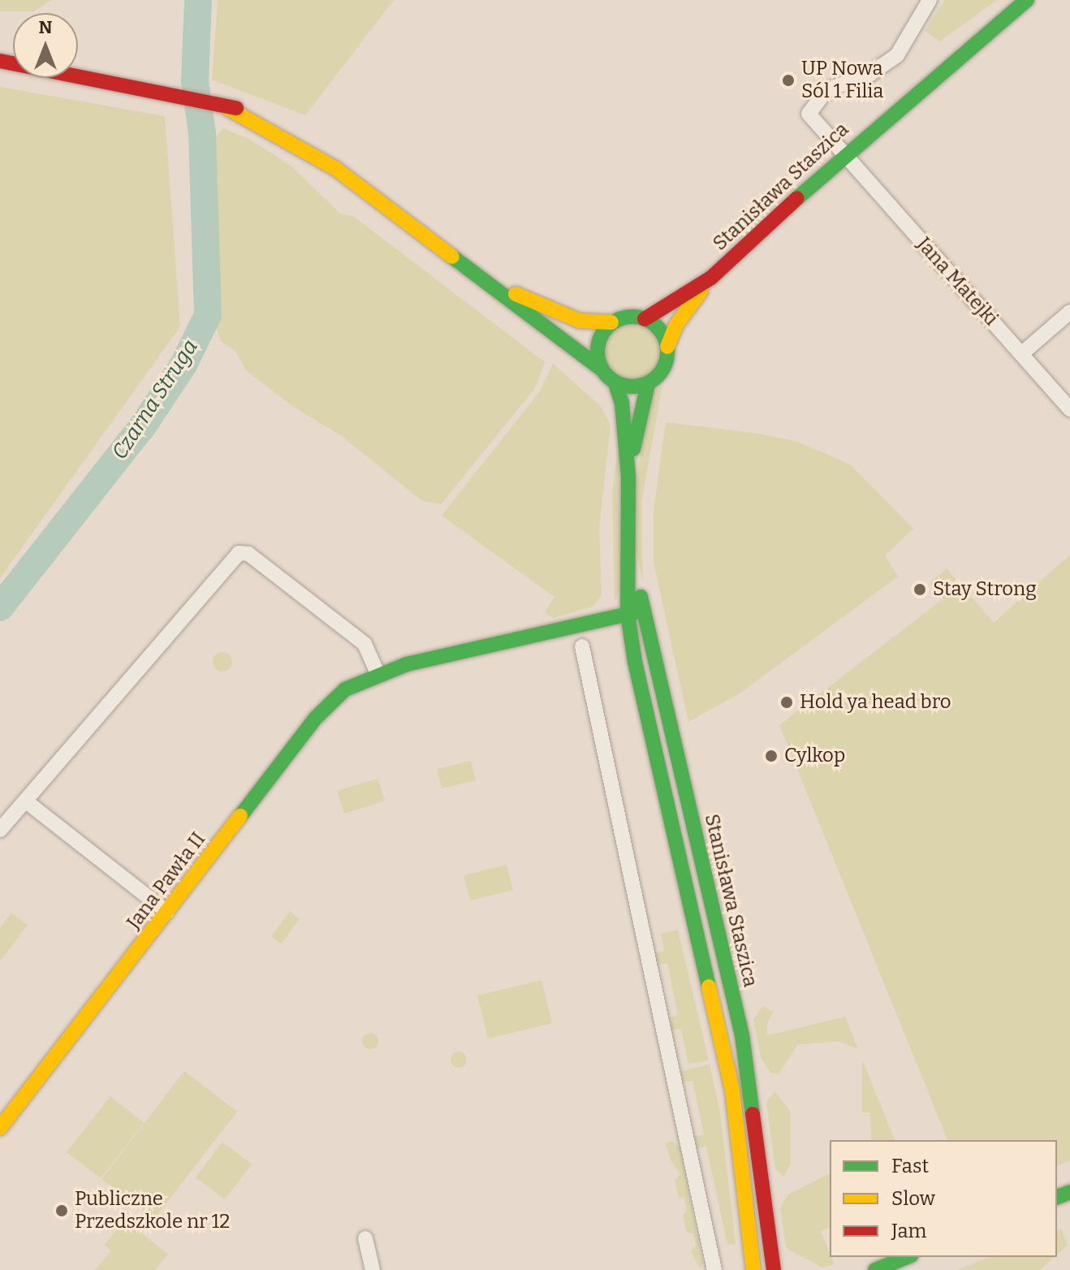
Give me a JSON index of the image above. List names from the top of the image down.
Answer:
{
  "streets": {
    "street": ["Stanisława Staszica", "Jana Matejki", "Jana Pawła II"]
  },
  "crossings": [
    ["Stanisława Staszica", "Jana Matejki"],
    ["Stanisława Staszica", "Jana Pawła II"]
  ],
  "water": ["Czarna Struga"],
  "places": [
    "UP Nowa Sól 1 Filia",
    "Stay Strong",
    "Hold ya head bro",
    "Cylkop",
    "Publiczne Przedszkole nr 12"
  ],
  "legend": ["Fast", "Slow", "Jam"],
  "north": "top"
}
